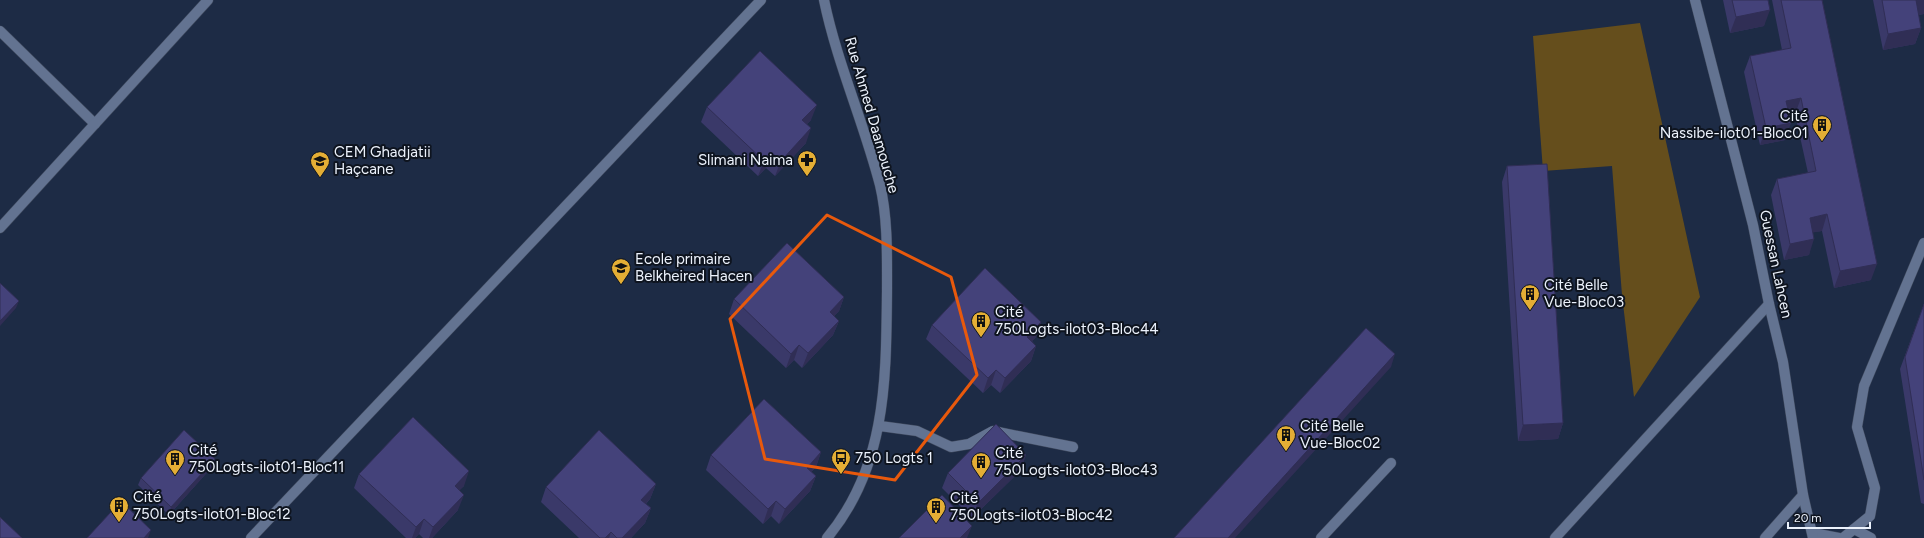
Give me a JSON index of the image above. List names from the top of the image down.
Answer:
{
  "streets": {
    "street": ["Rue Ahmed Daamouche", "Guessan Lahcen"]
  },
  "places": {
    "building": [
      "Cité Nassibe-ilot01-Bloc01",
      "Cité Belle Vue-Bloc03",
      "Cité 750Logts-ilot03-Bloc44",
      "Cité Belle Vue-Bloc02",
      "Cité 750Logts-ilot01-Bloc11",
      "Cité 750Logts-ilot03-Bloc43",
      "Cité 750Logts-ilot01-Bloc12",
      "Cité 750Logts-ilot03-Bloc42"
    ],
    "pharmacy": ["Slimani Naima"],
    "school or university": ["CEM Ghadjatii Haçcane", "Ecole primaire Belkheired Hacen"],
    "bus stop": ["750 Logts 1"]
  },
  "scale_bar": "20 m"
}
